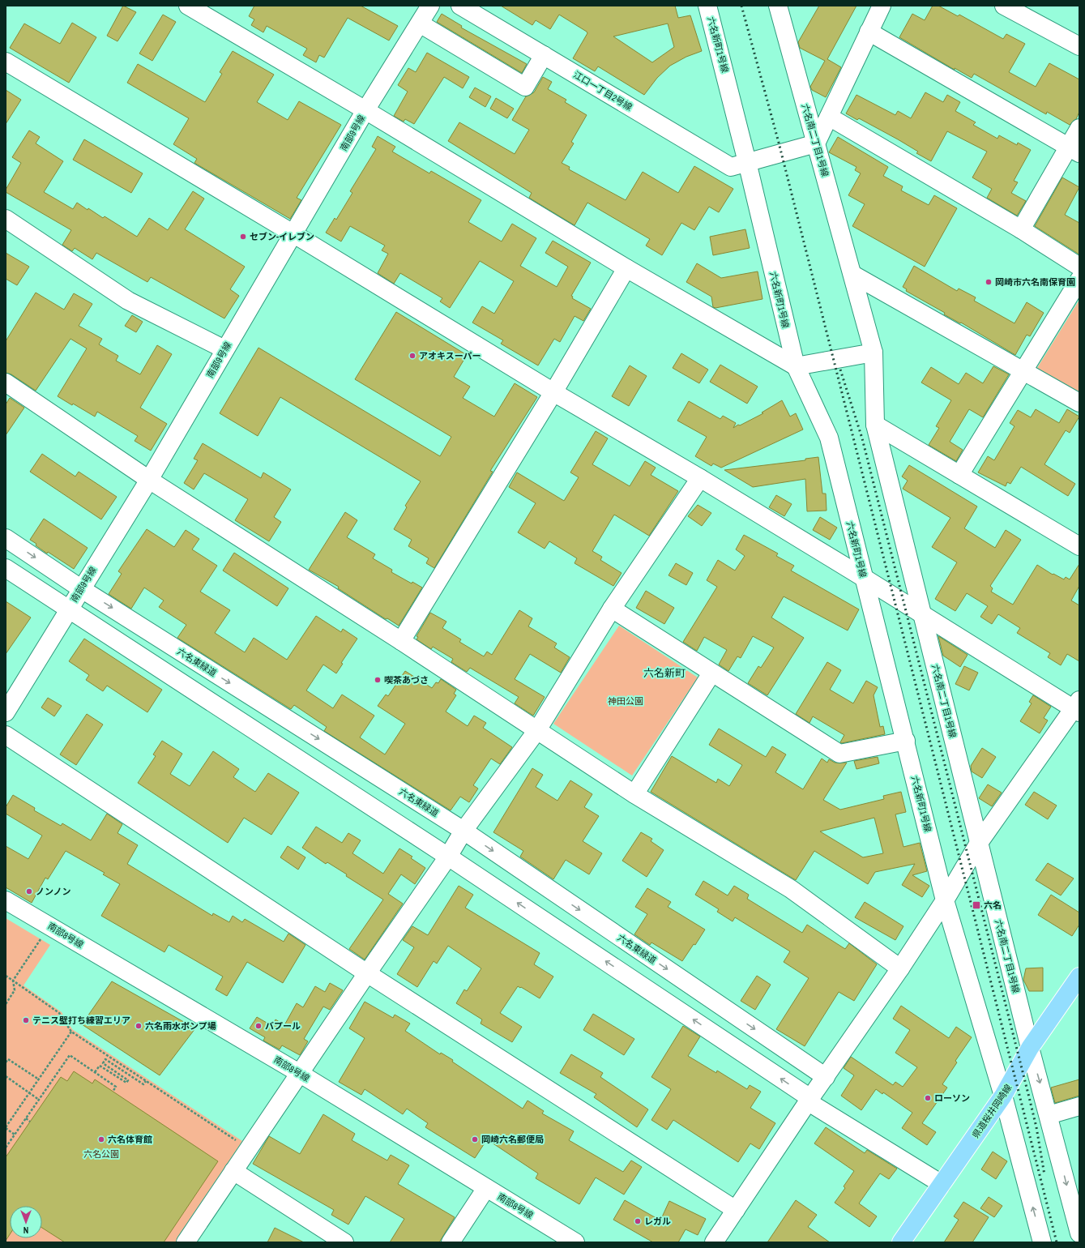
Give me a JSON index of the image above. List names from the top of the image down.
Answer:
{
  "streets": {
    "main road": ["県道桜井岡崎線"],
    "street": [
      "六名新町1号線",
      "江口一丁目2号線",
      "南部9号線",
      "六名南二丁目1号線",
      "六名東緑道",
      "南部8号線"
    ]
  },
  "crossings": [
    ["六名新町1号線", "江口一丁目2号線"],
    ["六名新町1号線", "県道桜井岡崎線"],
    ["江口一丁目2号線", "六名南二丁目1号線"],
    ["南部9号線", "六名東緑道"],
    ["六名南二丁目1号線", "県道桜井岡崎線"]
  ],
  "districts": ["六名新町"],
  "parks": ["神田公園", "六名公園"],
  "places": {
    "other": [
      "セブン-イレブン",
      "岡崎市六名南保育園",
      "アオキスーパー",
      "喫茶あづさ",
      "ノンノン",
      "テニス壁打ち練習エリア",
      "六名雨水ポンプ場",
      "バプール",
      "ローソン",
      "六名体育館",
      "岡崎六名郵便局",
      "レガル"
    ],
    "transit": ["六名"]
  },
  "north": "bottom"
}
